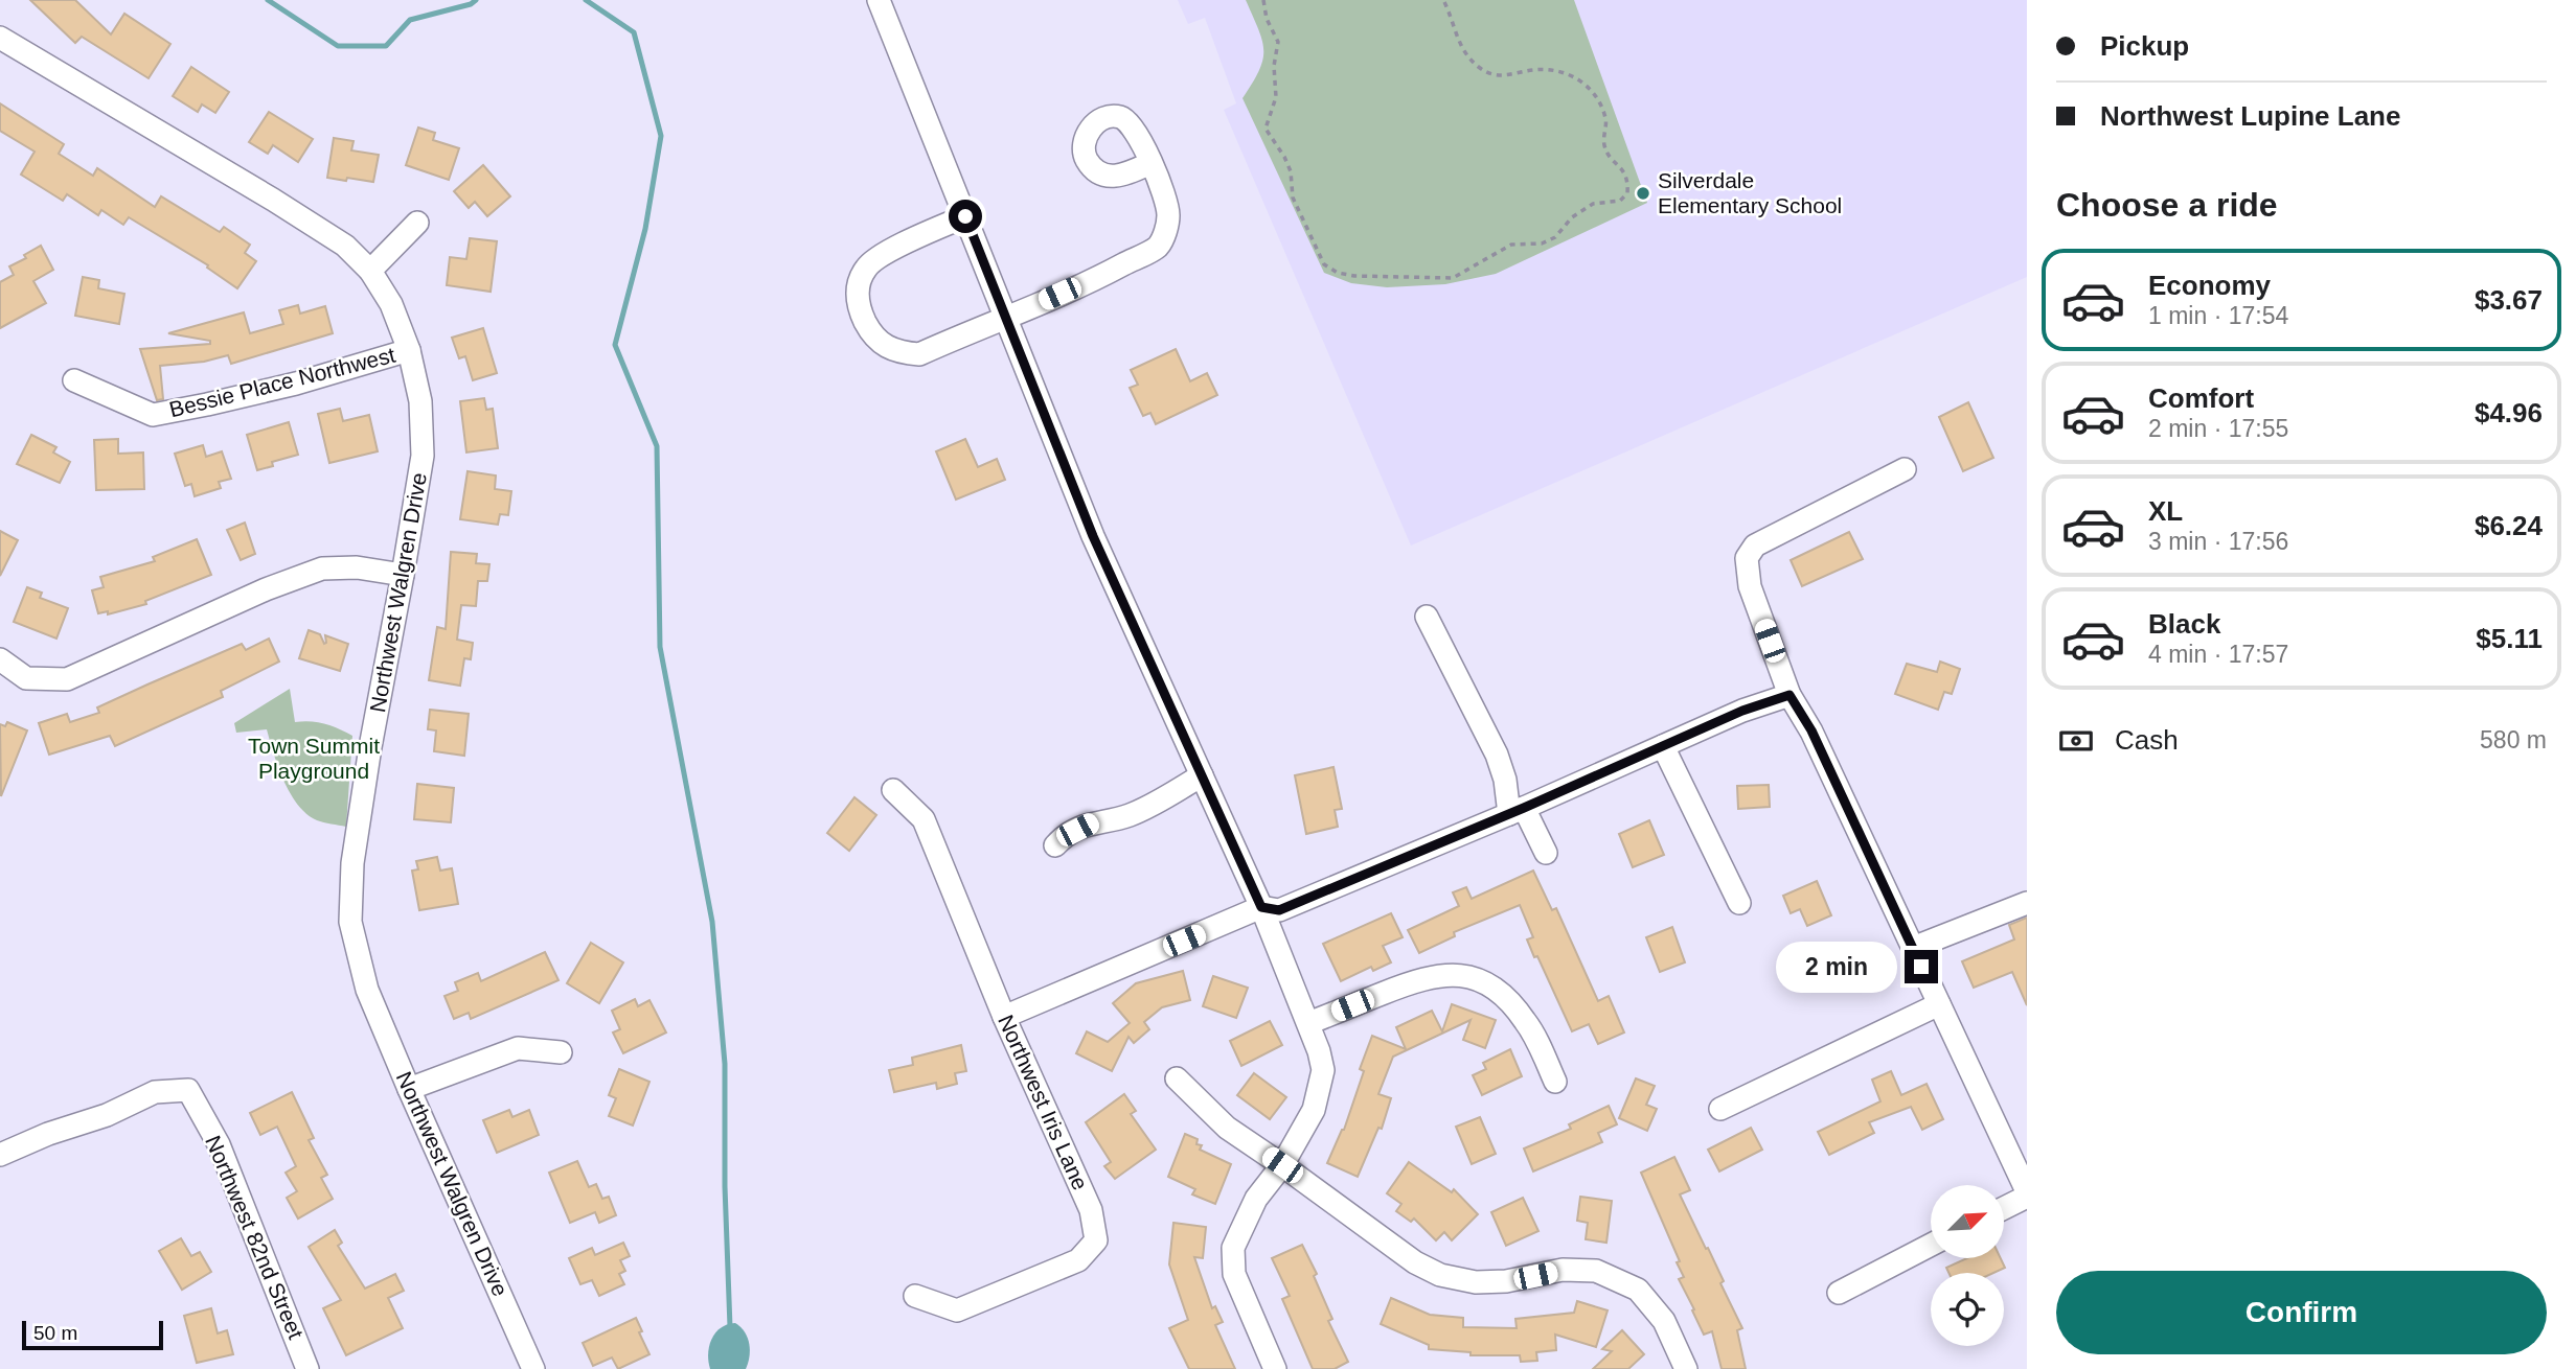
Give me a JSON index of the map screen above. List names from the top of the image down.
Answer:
{
  "streets": {
    "street": [
      "Bessie Place Northwest",
      "Northwest Walgren Drive",
      "Northwest Iris Lane",
      "Northwest 82nd Street"
    ]
  },
  "crossings": [
    ["Bessie Place Northwest", "Northwest Walgren Drive"]
  ],
  "parks": ["Town Summit Playground"],
  "places": ["Silverdale Elementary School"],
  "scale_bar": "50 m",
  "north": "top right",
  "page": {
    "banner": ["Pickup", "Northwest Lupine Lane"],
    "heading": "Choose a ride",
    "list": [
      {
        "name": "Economy",
        "note": "1 min · 17:54",
        "value": "$3.67"
      },
      {
        "name": "Comfort",
        "note": "2 min · 17:55",
        "value": "$4.96"
      },
      {
        "name": "XL",
        "note": "3 min · 17:56",
        "value": "$6.24"
      },
      {
        "name": "Black",
        "note": "4 min · 17:57",
        "value": "$5.11"
      }
    ],
    "pay": ["Cash", "580 m"],
    "bubble": "2 min",
    "buttons": "Confirm",
    "scale": "50 m"
  }
}
